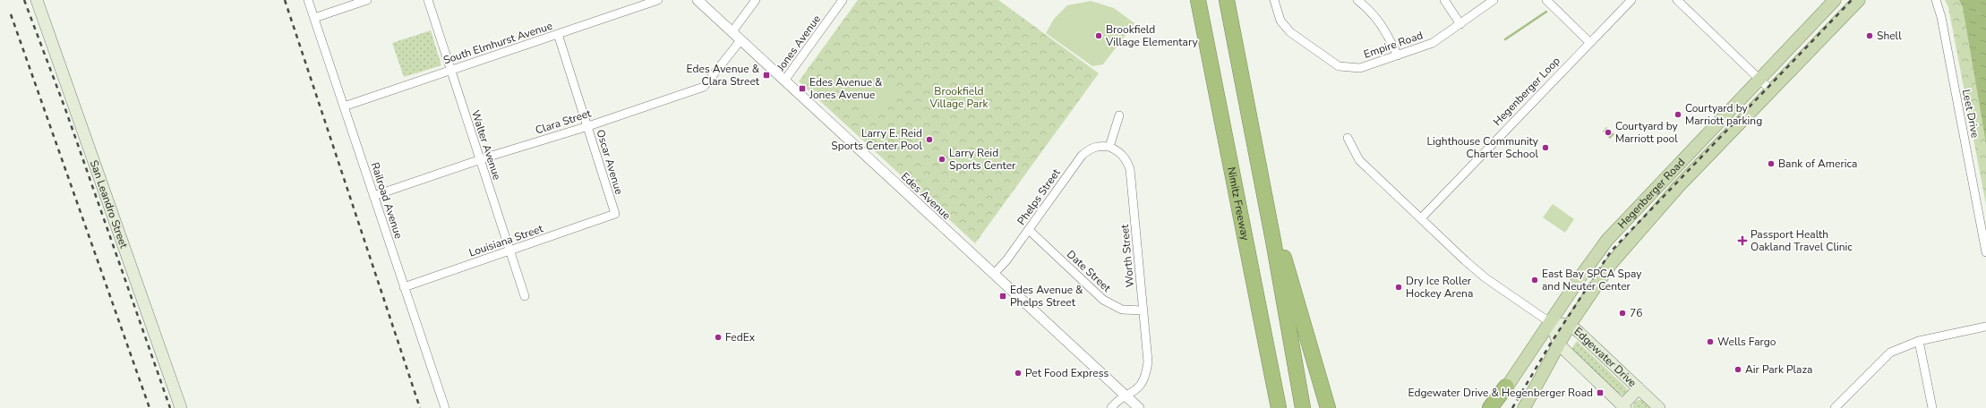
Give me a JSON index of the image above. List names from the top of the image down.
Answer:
{
  "streets": {
    "highway": ["Nimitz Freeway"],
    "main road": ["Hegenberger Road", "San Leandro Street", "Edgewater Drive"],
    "street": [
      "South Elmhurst Avenue",
      "Jones Avenue",
      "Empire Road",
      "Hegenberger Loop",
      "Leet Drive",
      "Clara Street",
      "Walter Avenue",
      "Oscar Avenue",
      "Edes Avenue",
      "Phelps Street",
      "Railroad Avenue",
      "Louisiana Street",
      "Worth Street",
      "Date Street"
    ]
  },
  "crossings": [
    ["South Elmhurst Avenue", "Walter Avenue"],
    ["South Elmhurst Avenue", "Oscar Avenue"],
    ["South Elmhurst Avenue", "Railroad Avenue"],
    ["Jones Avenue", "Edes Avenue"],
    ["Clara Street", "Walter Avenue"],
    ["Clara Street", "Oscar Avenue"],
    ["Clara Street", "Edes Avenue"],
    ["Clara Street", "Railroad Avenue"],
    ["Walter Avenue", "Louisiana Street"],
    ["Oscar Avenue", "Louisiana Street"],
    ["Hegenberger Road", "Edgewater Drive"],
    ["Edes Avenue", "Phelps Street"],
    ["Edes Avenue", "Worth Street"],
    ["Phelps Street", "Worth Street"],
    ["Phelps Street", "Date Street"],
    ["Railroad Avenue", "Louisiana Street"],
    ["Worth Street", "Date Street"]
  ],
  "parks": ["Brookfield Village Park"],
  "places": {
    "other": [
      "Brookfield Village Elementary",
      "Shell",
      "Courtyard by Marriott parking",
      "Courtyard by Marriott pool",
      "Larry E. Reid Sports Center Pool",
      "Lighthouse Community Charter School",
      "Larry Reid Sports Center",
      "Bank of America",
      "East Bay SPCA Spay and Neuter Center",
      "Dry Ice Roller Hockey Arena",
      "76",
      "FedEx",
      "Wells Fargo",
      "Air Park Plaza",
      "Pet Food Express"
    ],
    "transit": [
      "Edes Avenue & Clara Street",
      "Edes Avenue & Jones Avenue",
      "Edes Avenue & Phelps Street",
      "Edgewater Drive & Hegenberger Road"
    ],
    "health": ["Passport Health Oakland Travel Clinic"]
  }
}
